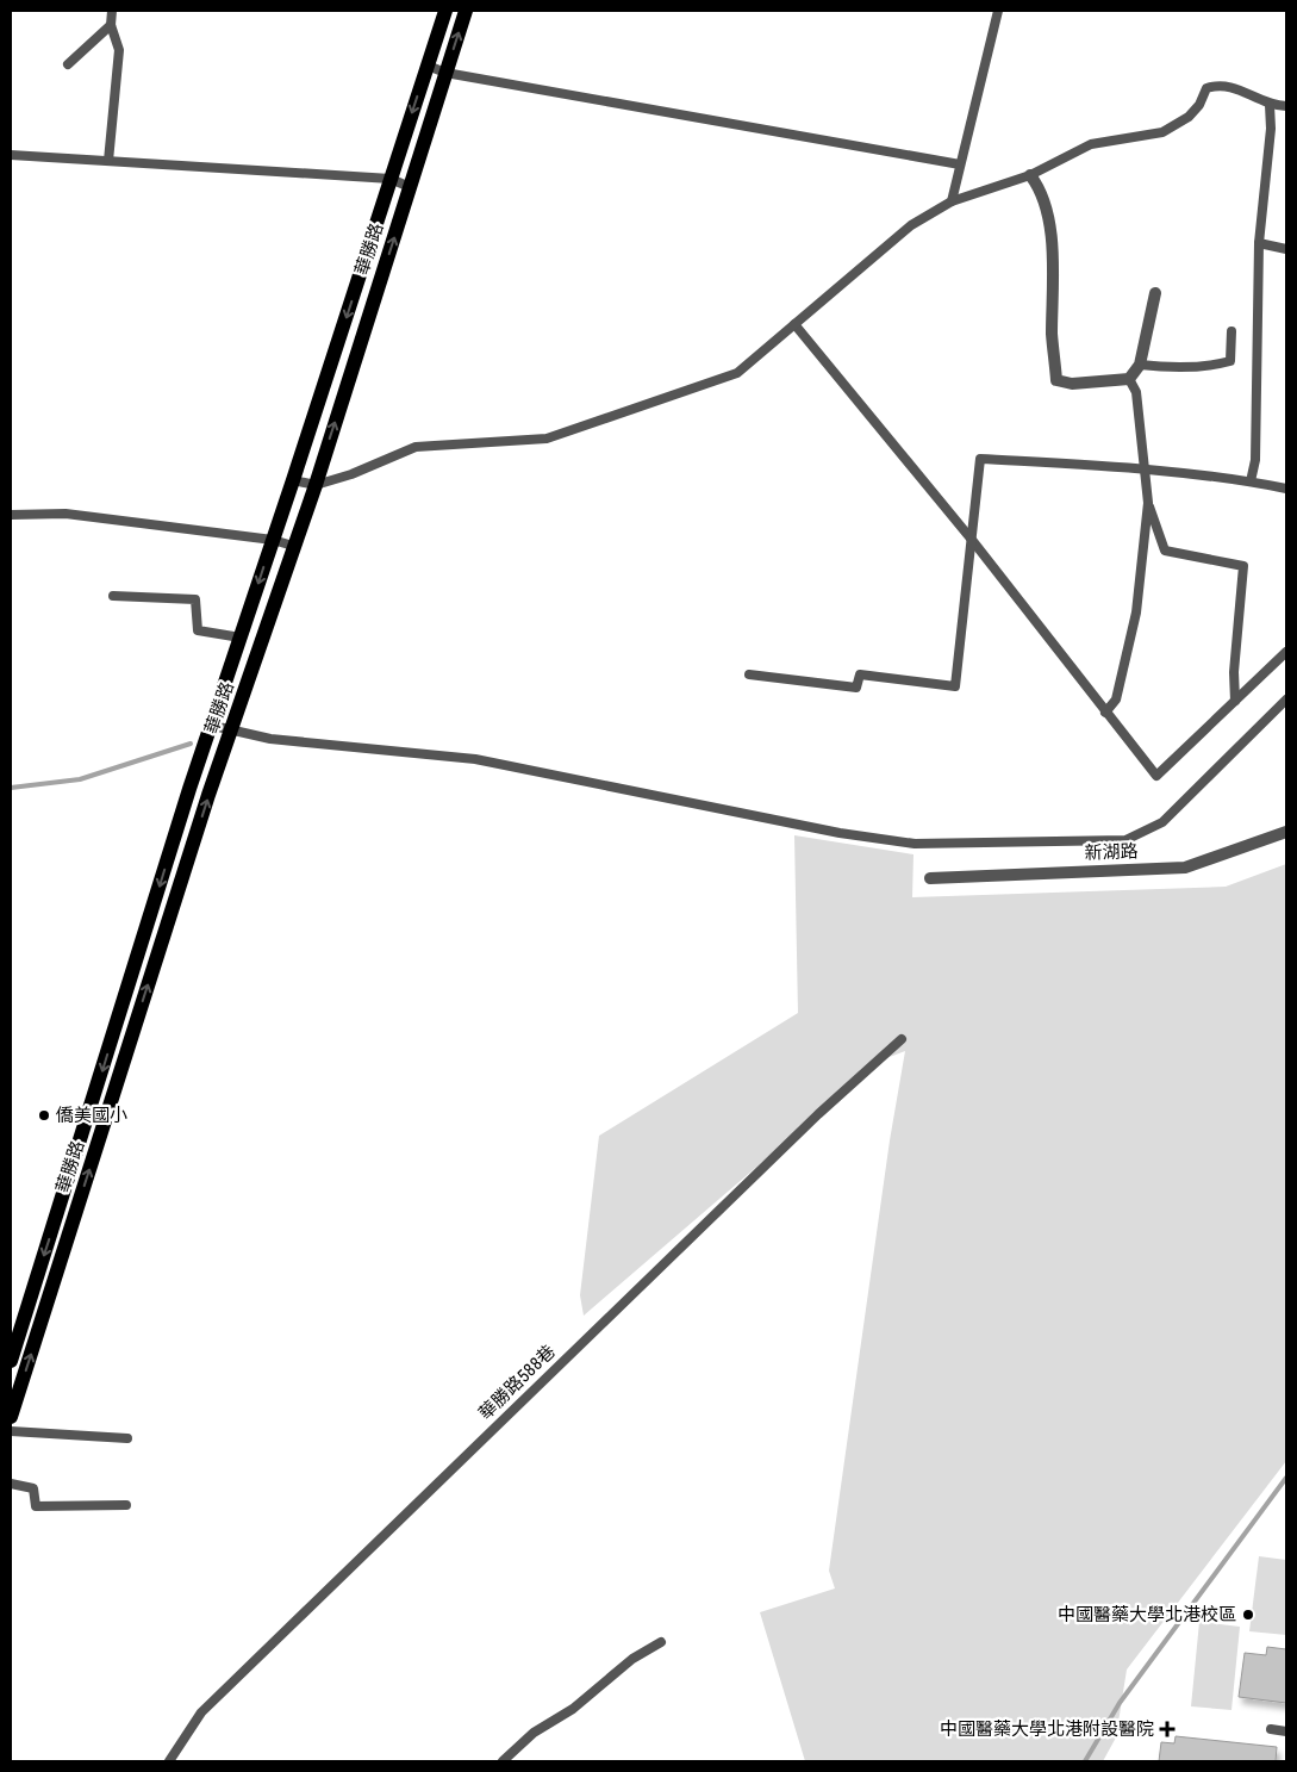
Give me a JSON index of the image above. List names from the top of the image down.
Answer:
{
  "streets": {
    "main road": ["華勝路"],
    "street": ["新湖路"],
    "lane": ["華勝路588巷"]
  },
  "places": {
    "other": ["僑美國小", "中國醫藥大學北港校區"],
    "health": ["中國醫藥大學北港附設醫院"]
  }
}
